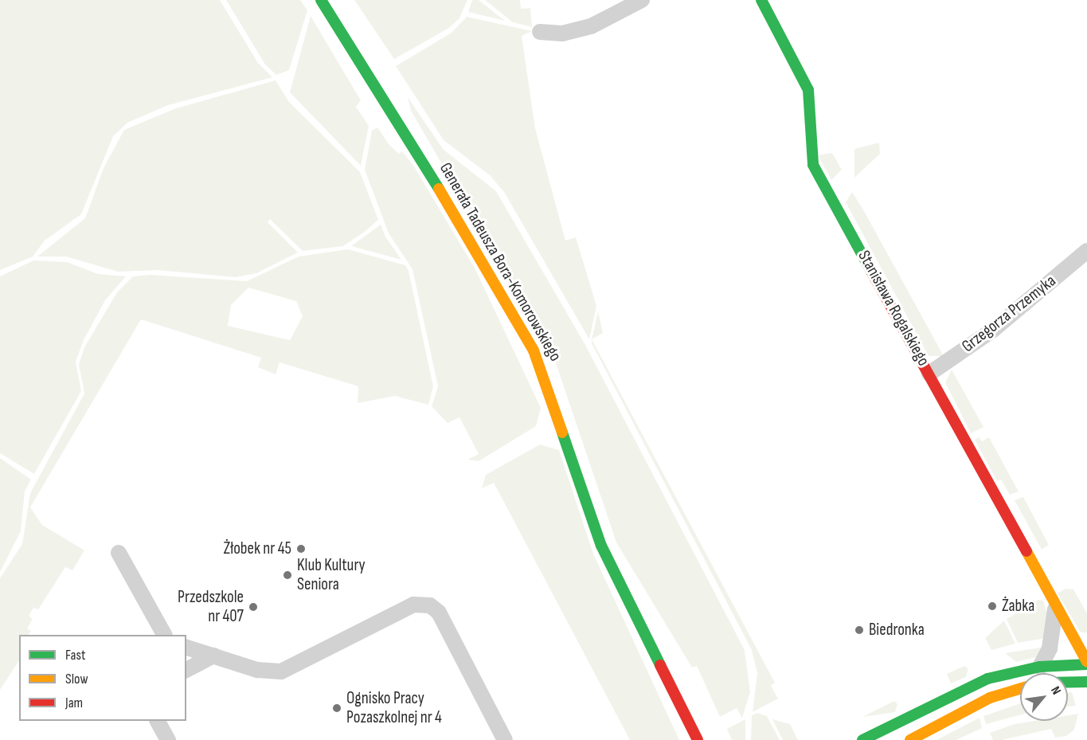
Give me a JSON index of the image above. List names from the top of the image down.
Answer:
{
  "streets": {
    "street": ["Generała Tadeusza Bora-Komorowskiego", "Stanisława Rogalskiego", "Grzegorza Przemyka"]
  },
  "crossings": [
    ["Stanisława Rogalskiego", "Grzegorza Przemyka"]
  ],
  "places": [
    "Żłobek nr 45",
    "Klub Kultury Seniora",
    "Żabka",
    "Przedszkole nr 407",
    "Biedronka",
    "Ognisko Pracy Pozaszkolnej nr 4"
  ],
  "legend": ["Fast", "Slow", "Jam"],
  "north": "top right"
}
